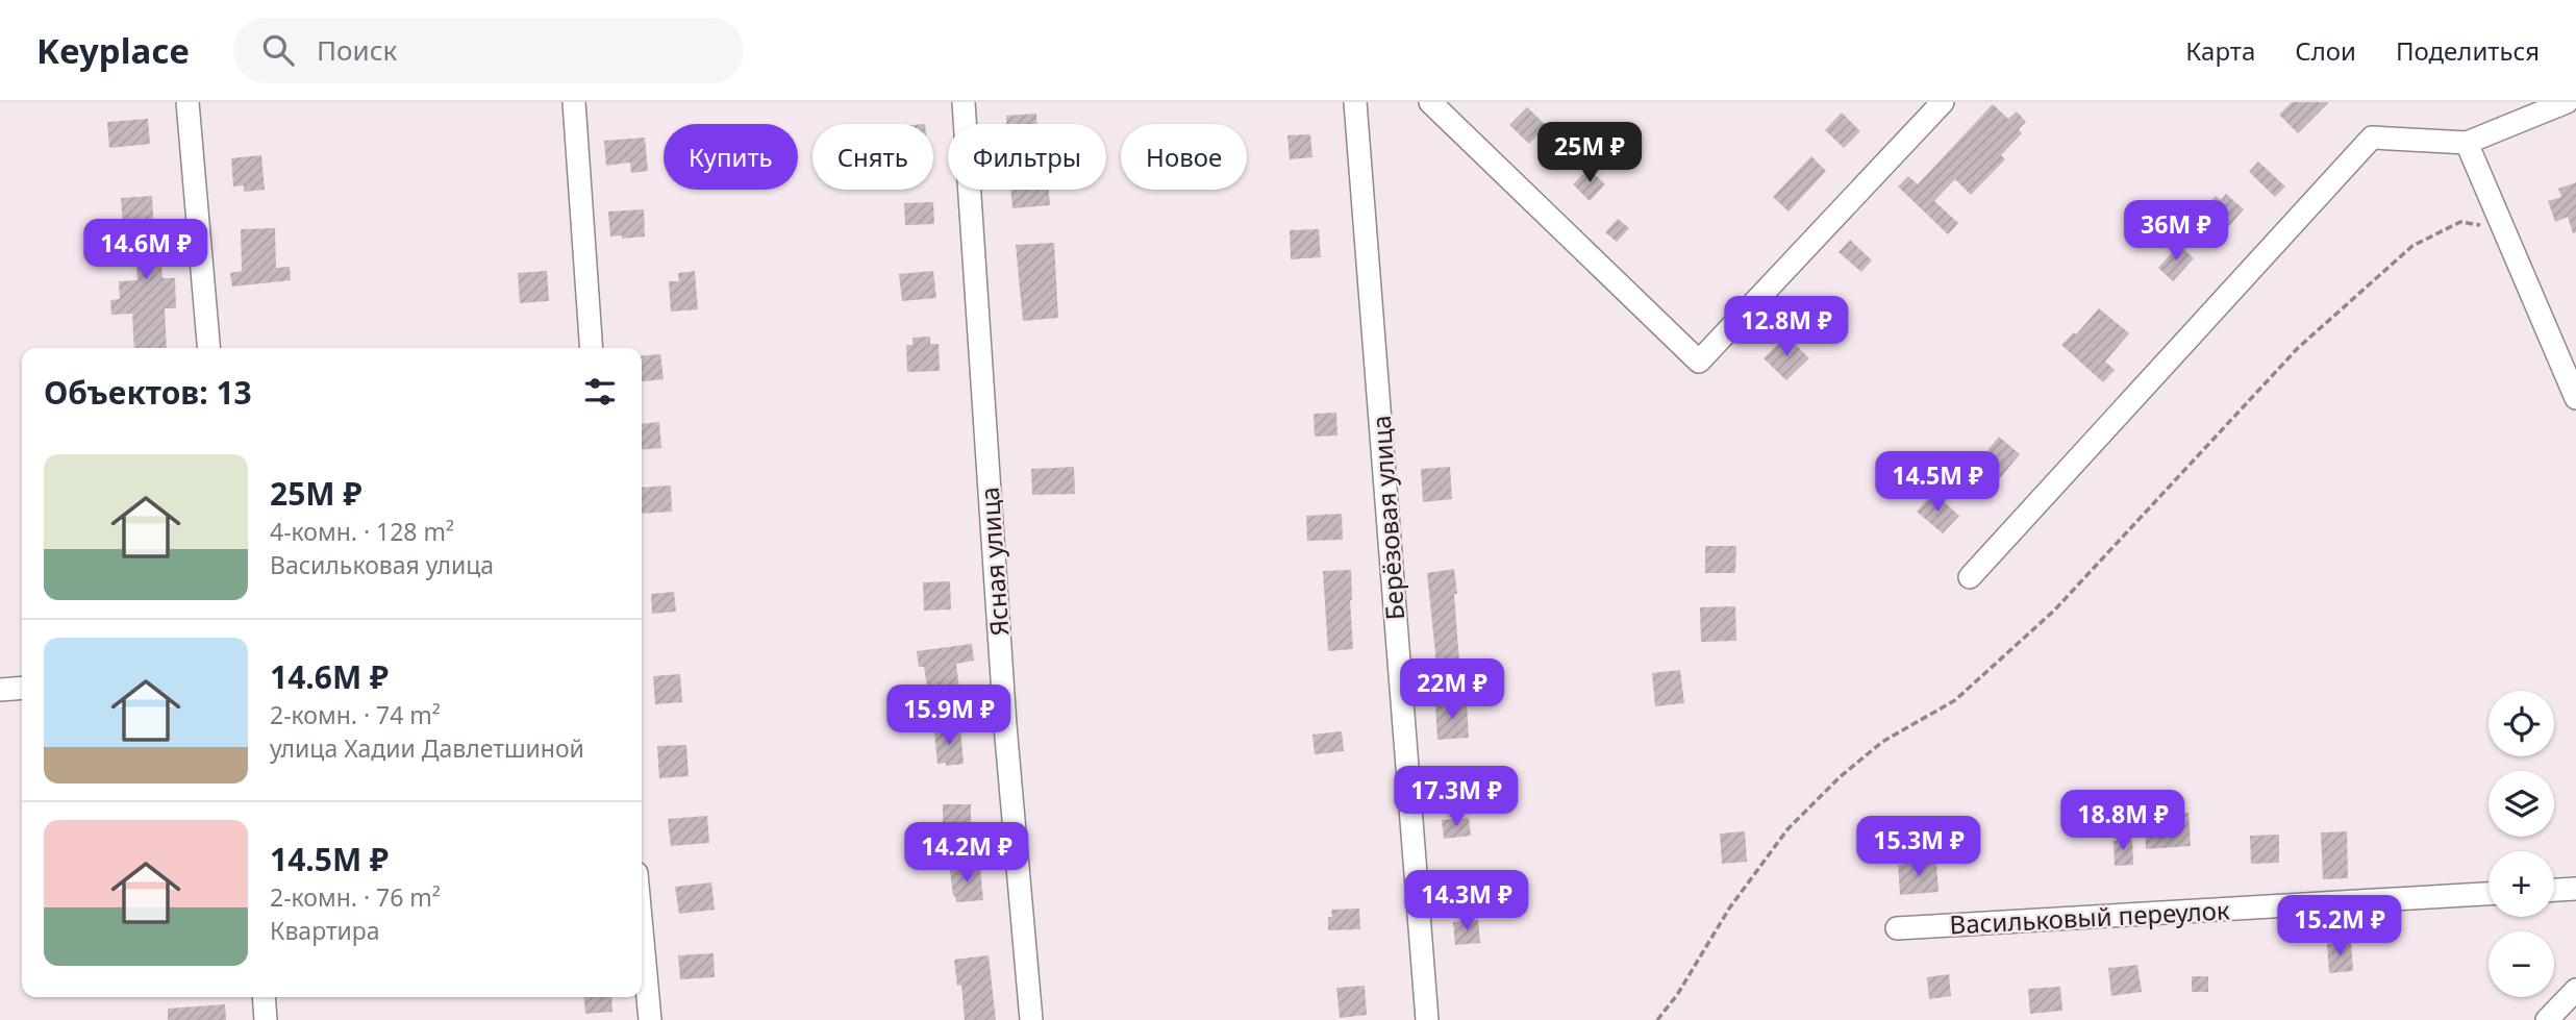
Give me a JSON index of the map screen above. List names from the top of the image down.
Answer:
{
  "streets": {
    "street": ["Берёзовая улица", "Ясная улица", "Васильковый переулок"]
  },
  "page": {
    "header": "Keyplace",
    "search": "Поиск",
    "nav": ["Карта", "Слои", "Поделиться"],
    "price": [
      "25M ₽",
      "36M ₽",
      "14.6M ₽",
      "12.8M ₽",
      "14.5M ₽",
      "22M ₽",
      "15.9M ₽",
      "17.3M ₽",
      "18.8M ₽",
      "15.3M ₽",
      "14.2M ₽",
      "14.3M ₽",
      "15.2M ₽"
    ],
    "chip": [
      "Купить",
      "Снять",
      "Фильтры",
      "Новое"
    ],
    "heading": "Объектов: 13",
    "list": [
      {
        "name": "25M ₽",
        "note": "4-комн. · 128 m² · Васильковая улица"
      },
      {
        "name": "14.6M ₽",
        "note": "2-комн. · 74 m² · улица Хадии Давлетшиной"
      },
      {
        "name": "14.5M ₽",
        "note": "2-комн. · 76 m² · Квартира"
      }
    ],
    "map_buttons": ["+", "−"]
  }
}
